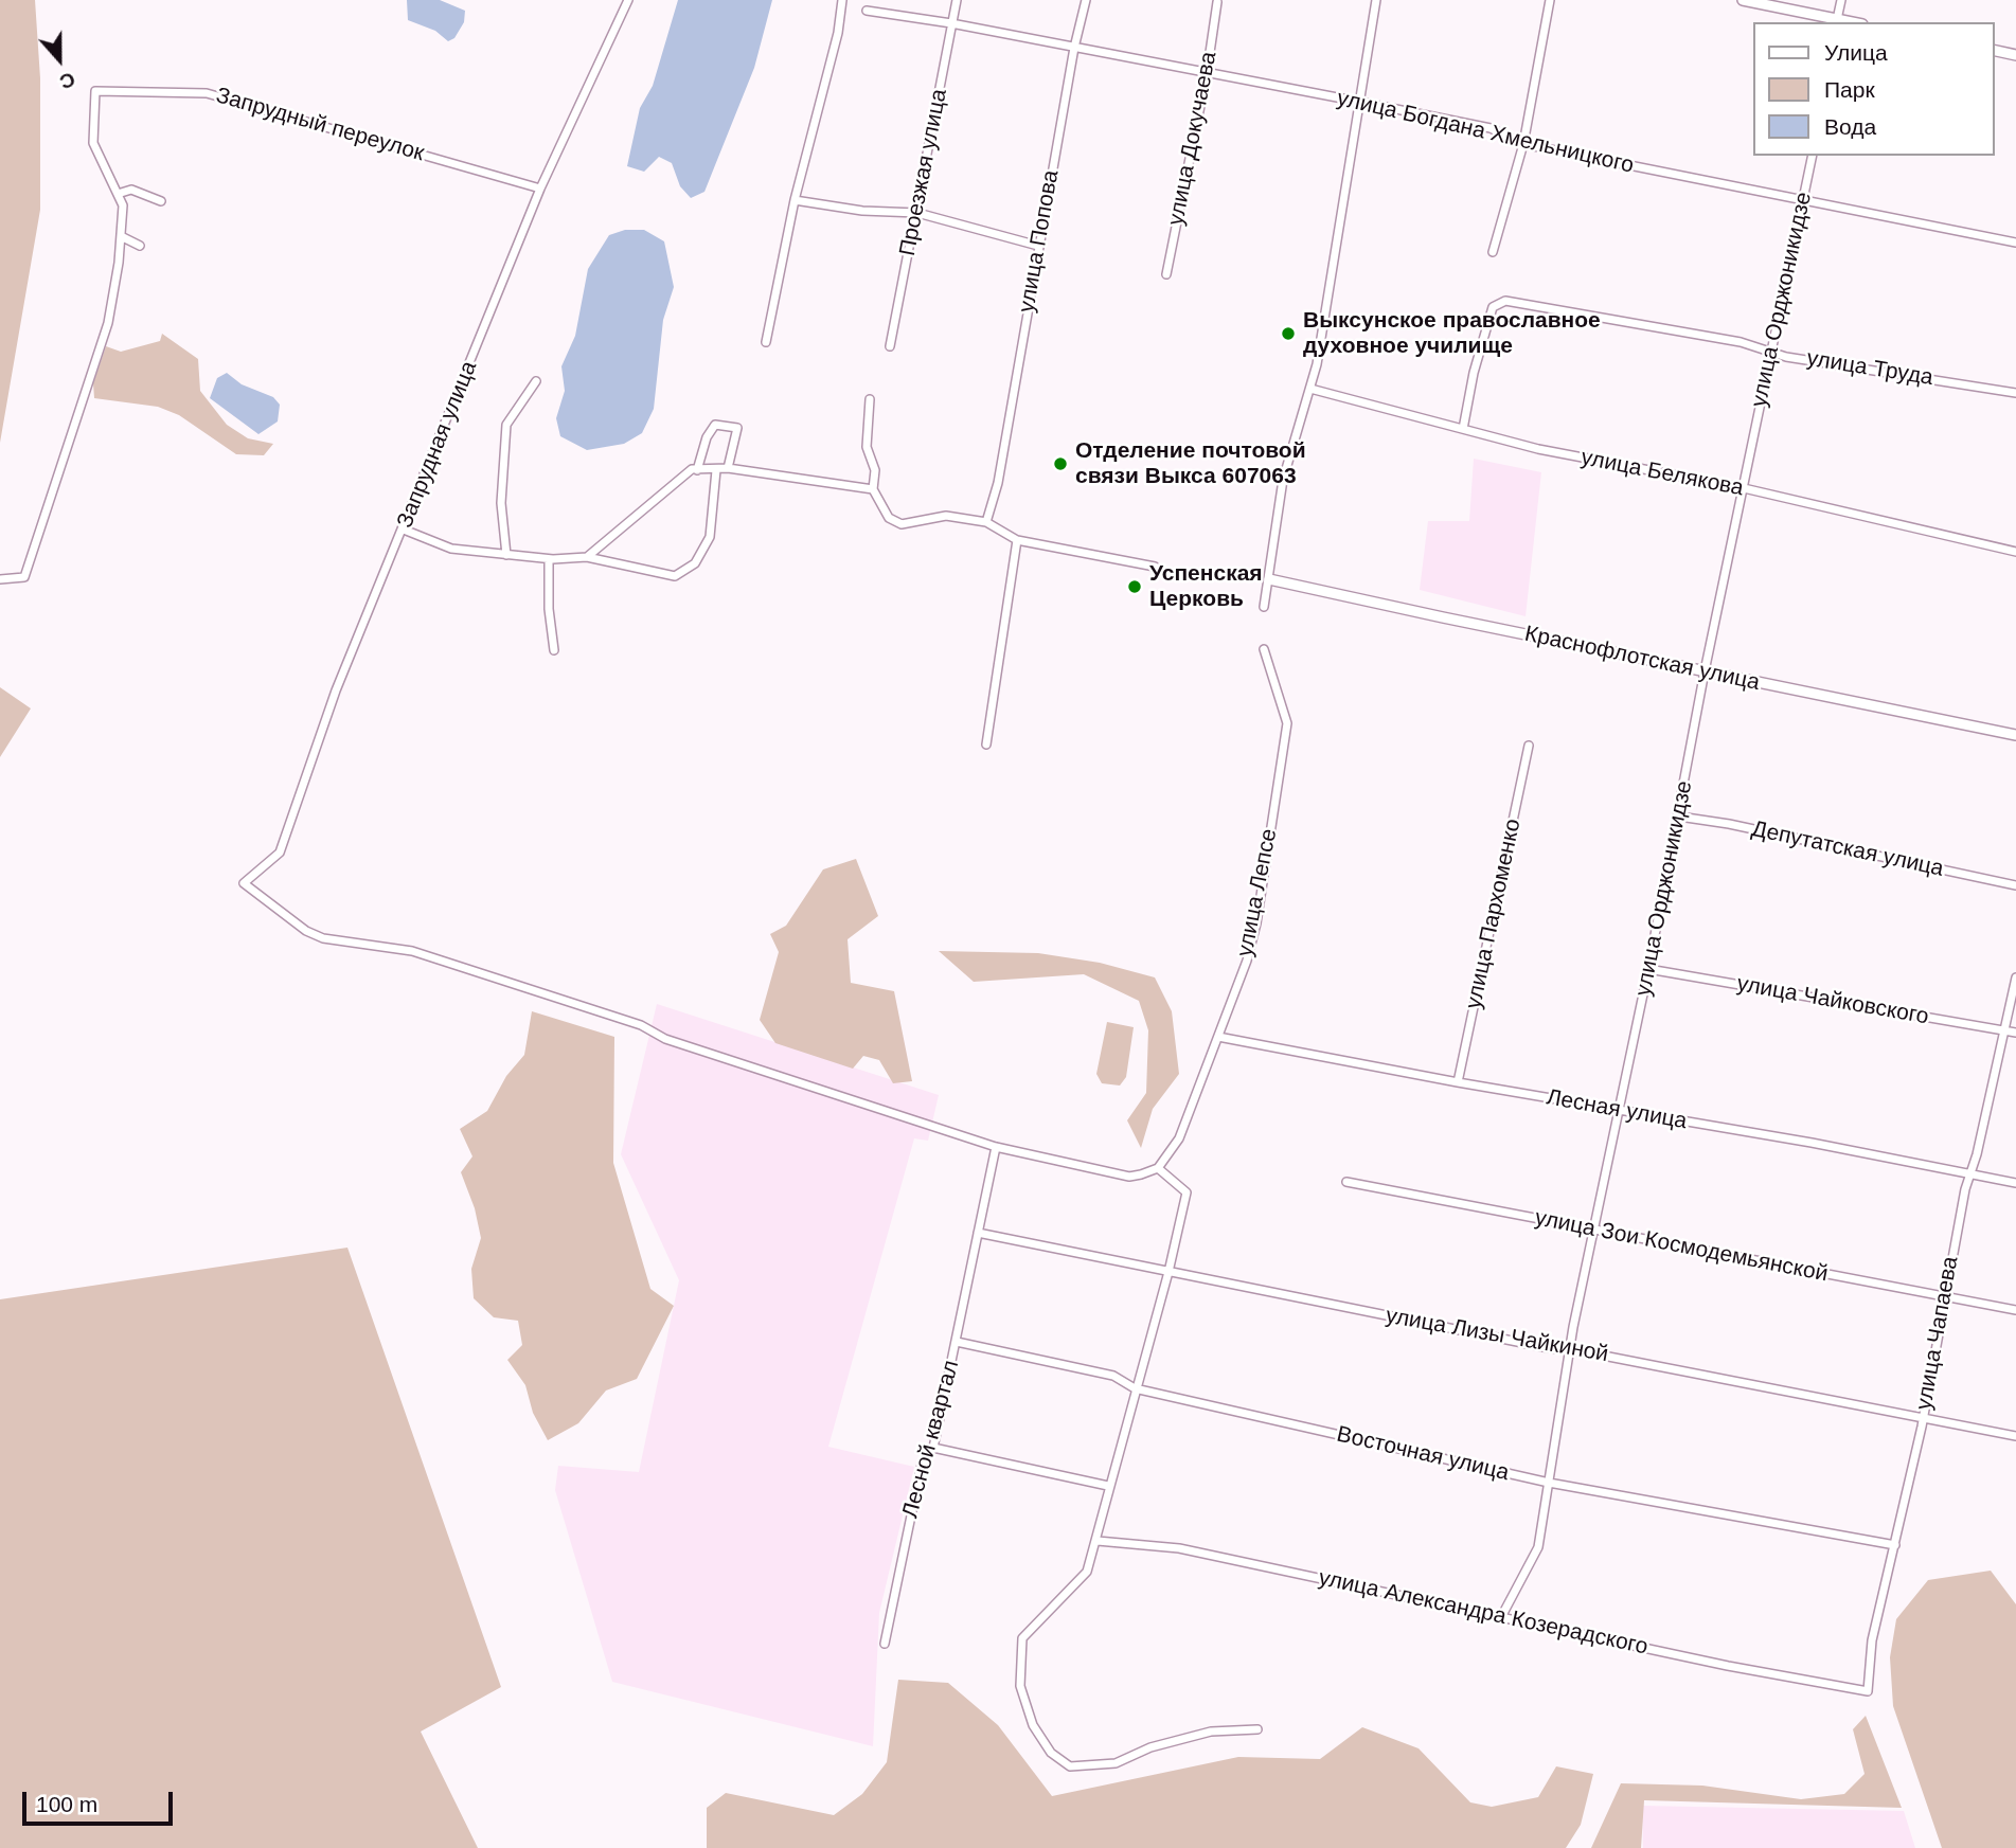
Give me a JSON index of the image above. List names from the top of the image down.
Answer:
{
  "streets": {
    "street": [
      "Запрудный переулок",
      "улица Богдана Хмельницкого",
      "улица Докучаева",
      "Проезжая улица",
      "улица Попова",
      "улица Орджоникидзе",
      "улица Труда",
      "Запрудная улица",
      "улица Белякова",
      "Краснофлотская улица",
      "Депутатская улица",
      "улица Лепсе",
      "улица Пархоменко",
      "улица Чайковского",
      "Лесная улица",
      "улица Зои Космодемьянской",
      "улица Чапаева",
      "улица Лизы Чайкиной",
      "Лесной квартал",
      "Восточная улица",
      "улица Александра Козерадского"
    ]
  },
  "crossings": [
    ["Запрудный переулок", "Запрудная улица"],
    ["улица Богдана Хмельницкого", "улица Докучаева"],
    ["улица Богдана Хмельницкого", "Проезжая улица"],
    ["улица Богдана Хмельницкого", "улица Попова"],
    ["улица Богдана Хмельницкого", "улица Орджоникидзе"],
    ["улица Орджоникидзе", "улица Труда"],
    ["улица Орджоникидзе", "улица Белякова"],
    ["улица Орджоникидзе", "Краснофлотская улица"],
    ["улица Орджоникидзе", "Депутатская улица"],
    ["улица Орджоникидзе", "улица Чайковского"],
    ["улица Орджоникидзе", "Лесная улица"],
    ["улица Орджоникидзе", "улица Зои Космодемьянской"],
    ["улица Орджоникидзе", "улица Лизы Чайкиной"],
    ["улица Орджоникидзе", "Восточная улица"],
    ["улица Орджоникидзе", "улица Александра Козерадского"],
    ["улица Труда", "улица Белякова"],
    ["Запрудная улица", "Лесной квартал"],
    ["улица Лепсе", "Лесная улица"],
    ["улица Пархоменко", "Лесная улица"],
    ["улица Чайковского", "улица Чапаева"],
    ["Лесная улица", "улица Чапаева"],
    ["улица Зои Космодемьянской", "улица Чапаева"],
    ["улица Чапаева", "улица Лизы Чайкиной"],
    ["улица Чапаева", "Восточная улица"],
    ["улица Чапаева", "улица Александра Козерадского"],
    ["улица Лизы Чайкиной", "Лесной квартал"],
    ["Лесной квартал", "Восточная улица"]
  ],
  "places": ["Выксунское православное духовное училище", "Отделение почтовой связи Выкса 607063", "Успенская Церковь"],
  "legend": ["Улица", "Парк", "Вода"],
  "scale_bar": "100 m",
  "north": "bottom"
}
